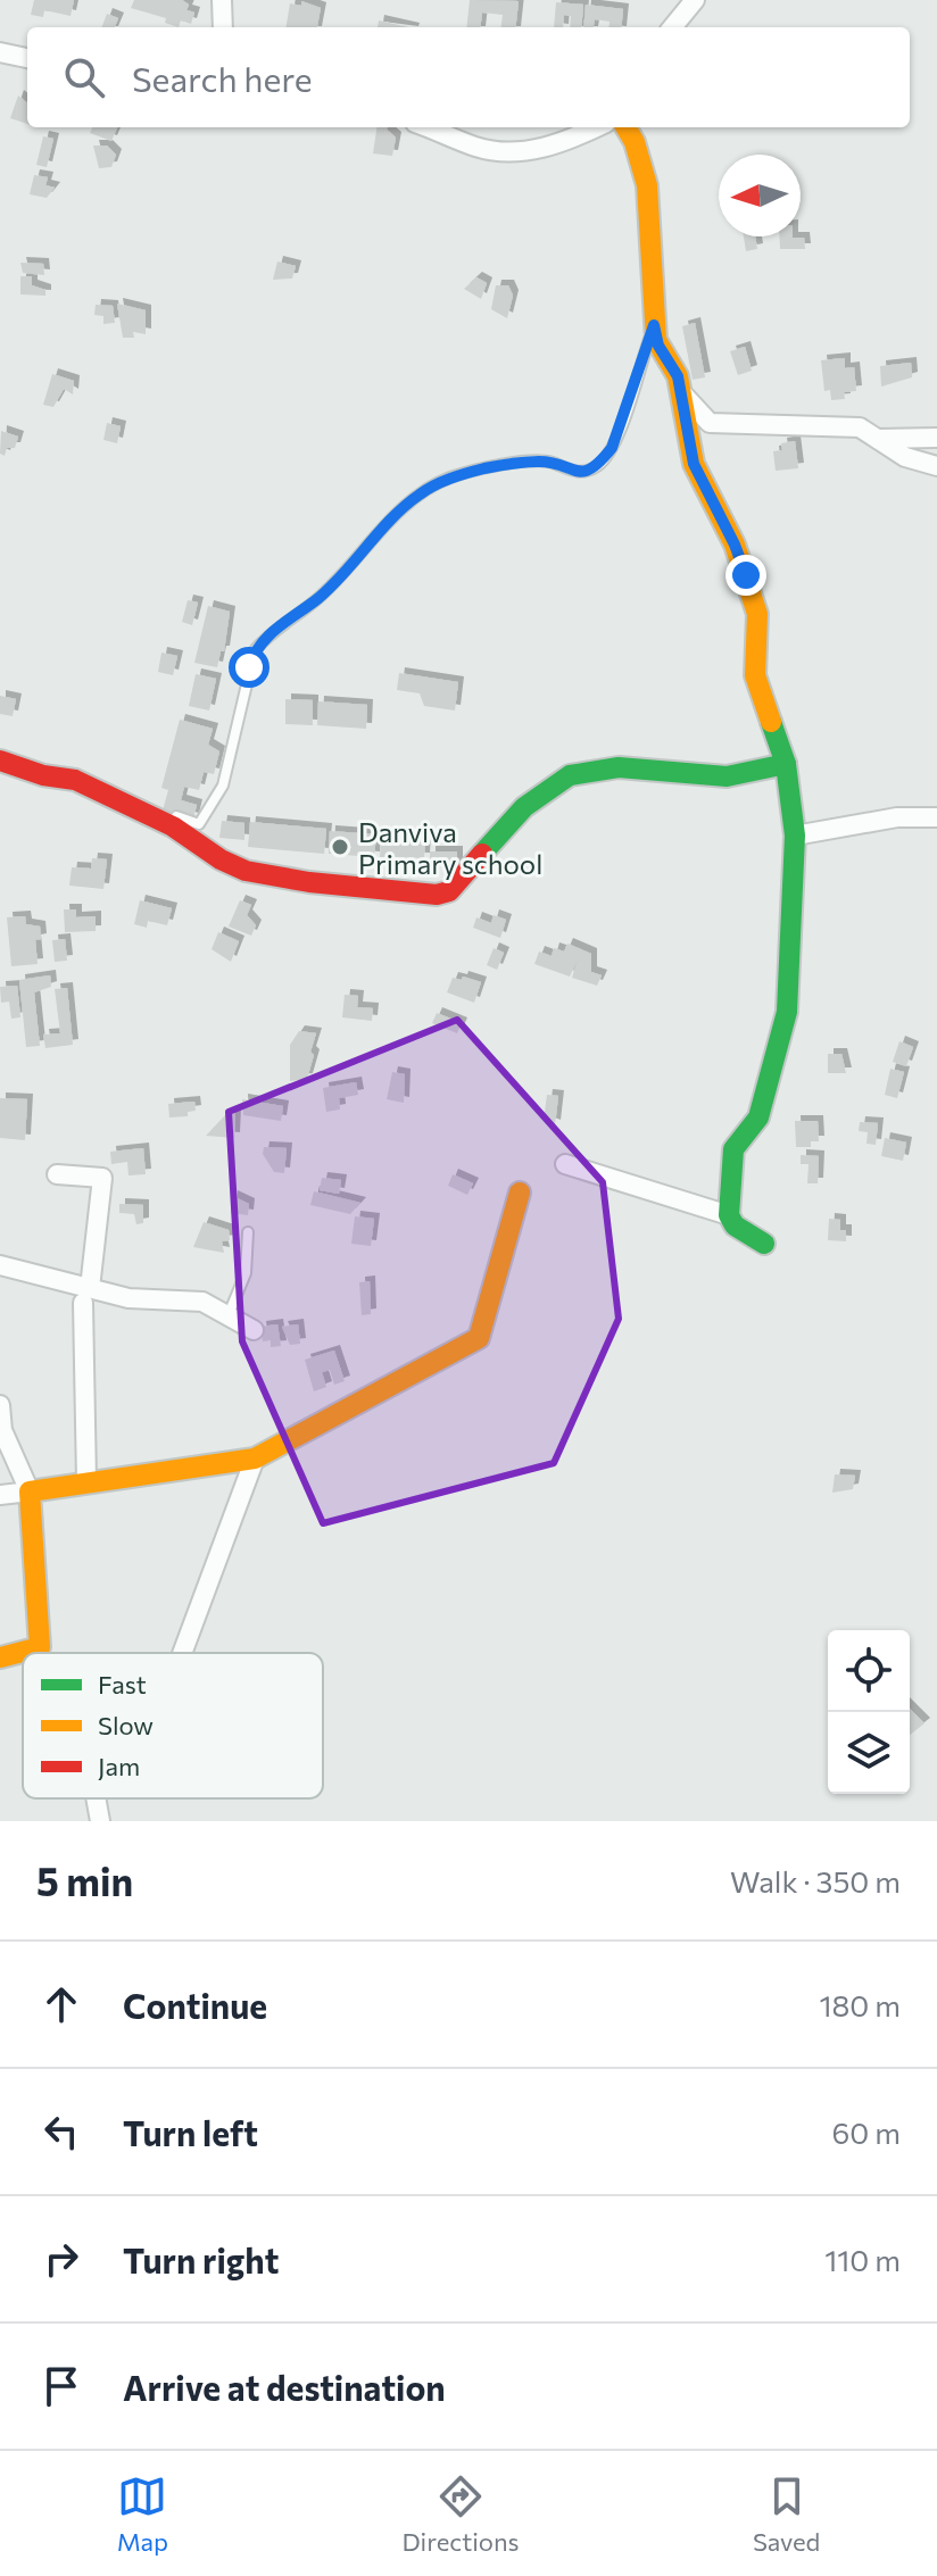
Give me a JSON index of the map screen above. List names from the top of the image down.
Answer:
{
  "places": ["Danviva Primary school"],
  "legend": ["Fast", "Slow", "Jam"],
  "north": "left",
  "page": {
    "search": "Search here",
    "heading": ["5 min", "Walk · 350 m"],
    "list": [
      ["Continue", "180 m"],
      ["Turn left", "60 m"],
      ["Turn right", "110 m"],
      "Arrive at destination"
    ],
    "nav": ["Map", "Directions", "Saved"]
  }
}
